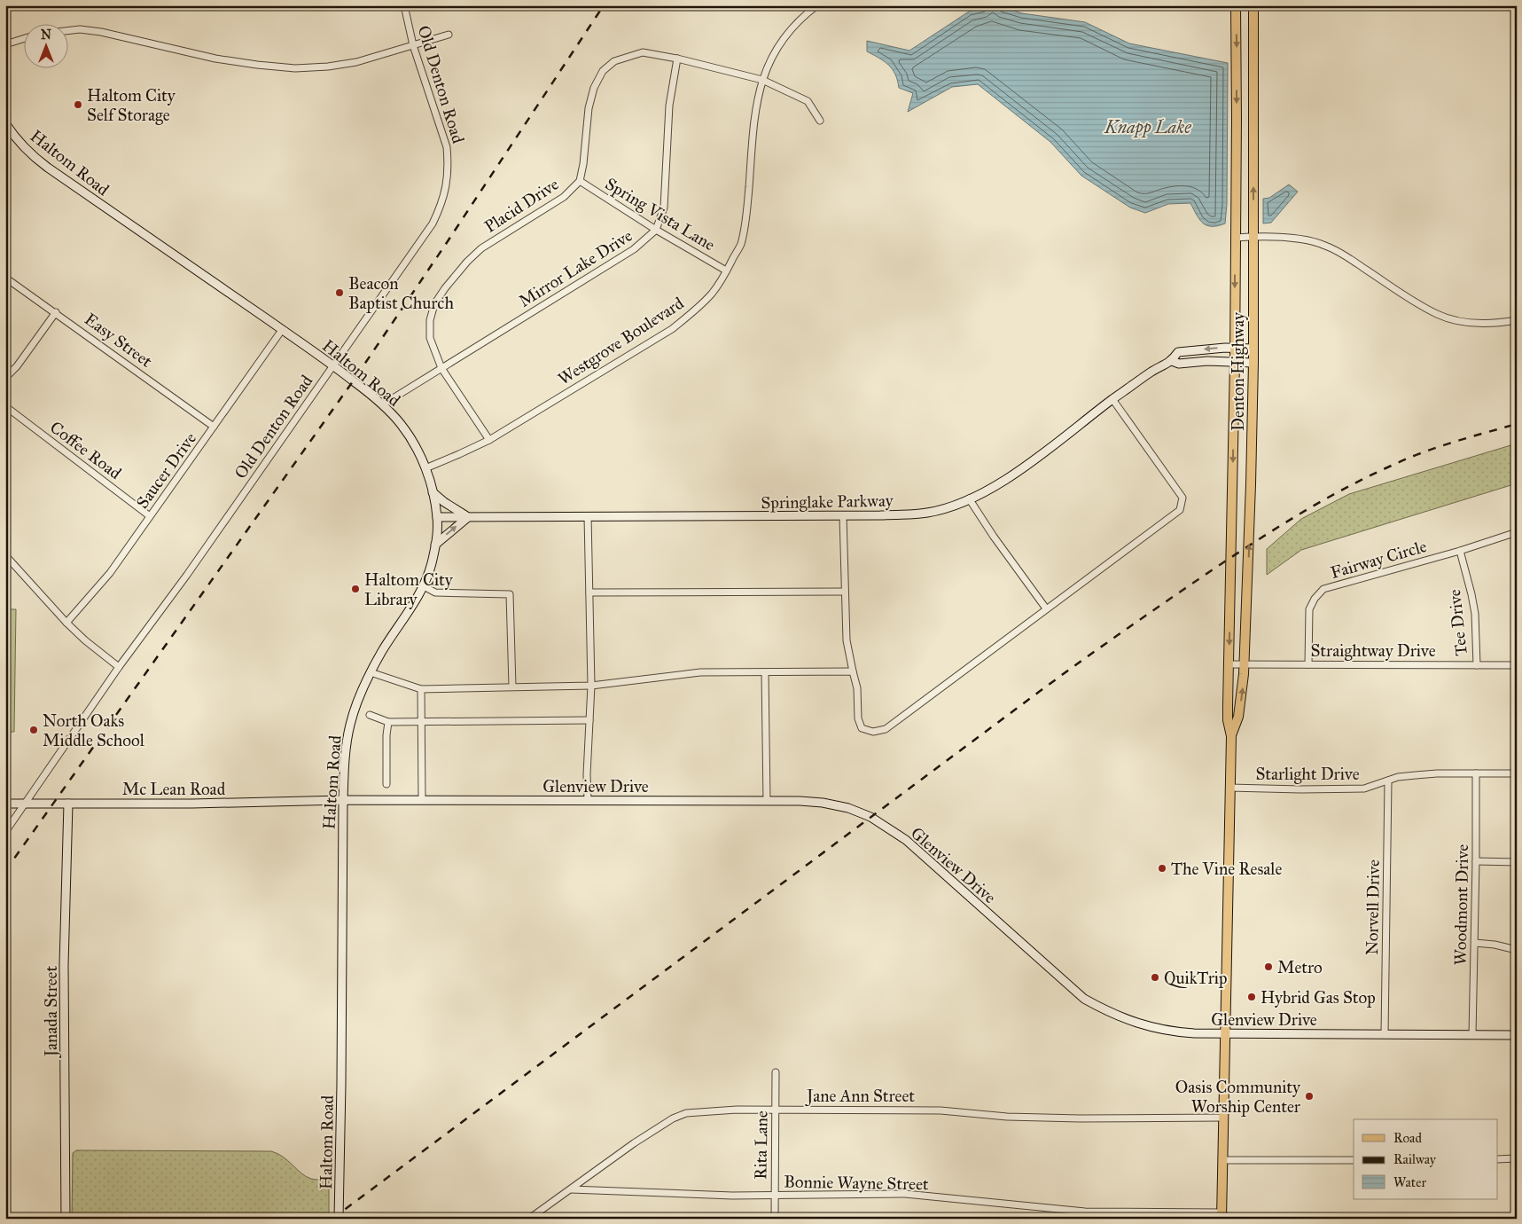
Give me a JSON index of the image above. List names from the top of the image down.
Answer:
{
  "streets": {
    "main road": [
      "Haltom Road",
      "Denton Highway",
      "Springlake Parkway",
      "Glenview Drive",
      "Mc Lean Road",
      "Janada Street"
    ],
    "street": [
      "Old Denton Road",
      "Placid Drive",
      "Spring Vista Lane",
      "Mirror Lake Drive",
      "Easy Street",
      "Westgrove Boulevard",
      "Coffee Road",
      "Saucer Drive",
      "Fairway Circle",
      "Tee Drive",
      "Straightway Drive",
      "Starlight Drive",
      "Woodmont Drive",
      "Norvell Drive",
      "Jane Ann Street",
      "Rita Lane",
      "Bonnie Wayne Street"
    ]
  },
  "crossings": [
    ["Old Denton Road", "Haltom Road"],
    ["Old Denton Road", "Mc Lean Road"],
    ["Haltom Road", "Mirror Lake Drive"],
    ["Haltom Road", "Westgrove Boulevard"],
    ["Haltom Road", "Saucer Drive"],
    ["Haltom Road", "Springlake Parkway"],
    ["Haltom Road", "Glenview Drive"],
    ["Haltom Road", "Mc Lean Road"],
    ["Placid Drive", "Spring Vista Lane"],
    ["Placid Drive", "Mirror Lake Drive"],
    ["Placid Drive", "Westgrove Boulevard"],
    ["Spring Vista Lane", "Mirror Lake Drive"],
    ["Spring Vista Lane", "Westgrove Boulevard"],
    ["Easy Street", "Saucer Drive"],
    ["Denton Highway", "Springlake Parkway"],
    ["Denton Highway", "Straightway Drive"],
    ["Denton Highway", "Starlight Drive"],
    ["Denton Highway", "Glenview Drive"],
    ["Denton Highway", "Jane Ann Street"],
    ["Denton Highway", "Bonnie Wayne Street"],
    ["Coffee Road", "Saucer Drive"],
    ["Fairway Circle", "Tee Drive"],
    ["Fairway Circle", "Straightway Drive"],
    ["Tee Drive", "Straightway Drive"],
    ["Starlight Drive", "Woodmont Drive"],
    ["Starlight Drive", "Norvell Drive"],
    ["Glenview Drive", "Mc Lean Road"],
    ["Glenview Drive", "Woodmont Drive"],
    ["Glenview Drive", "Norvell Drive"],
    ["Mc Lean Road", "Janada Street"],
    ["Jane Ann Street", "Rita Lane"],
    ["Jane Ann Street", "Bonnie Wayne Street"],
    ["Rita Lane", "Bonnie Wayne Street"]
  ],
  "water": ["Knapp Lake"],
  "places": [
    "Haltom City Self Storage",
    "Beacon Baptist Church",
    "Haltom City Library",
    "North Oaks Middle School",
    "The Vine Resale",
    "Metro",
    "QuikTrip",
    "Hybrid Gas Stop",
    "Oasis Community Worship Center"
  ],
  "legend": ["Road", "Railway", "Water"],
  "north": "top"
}
